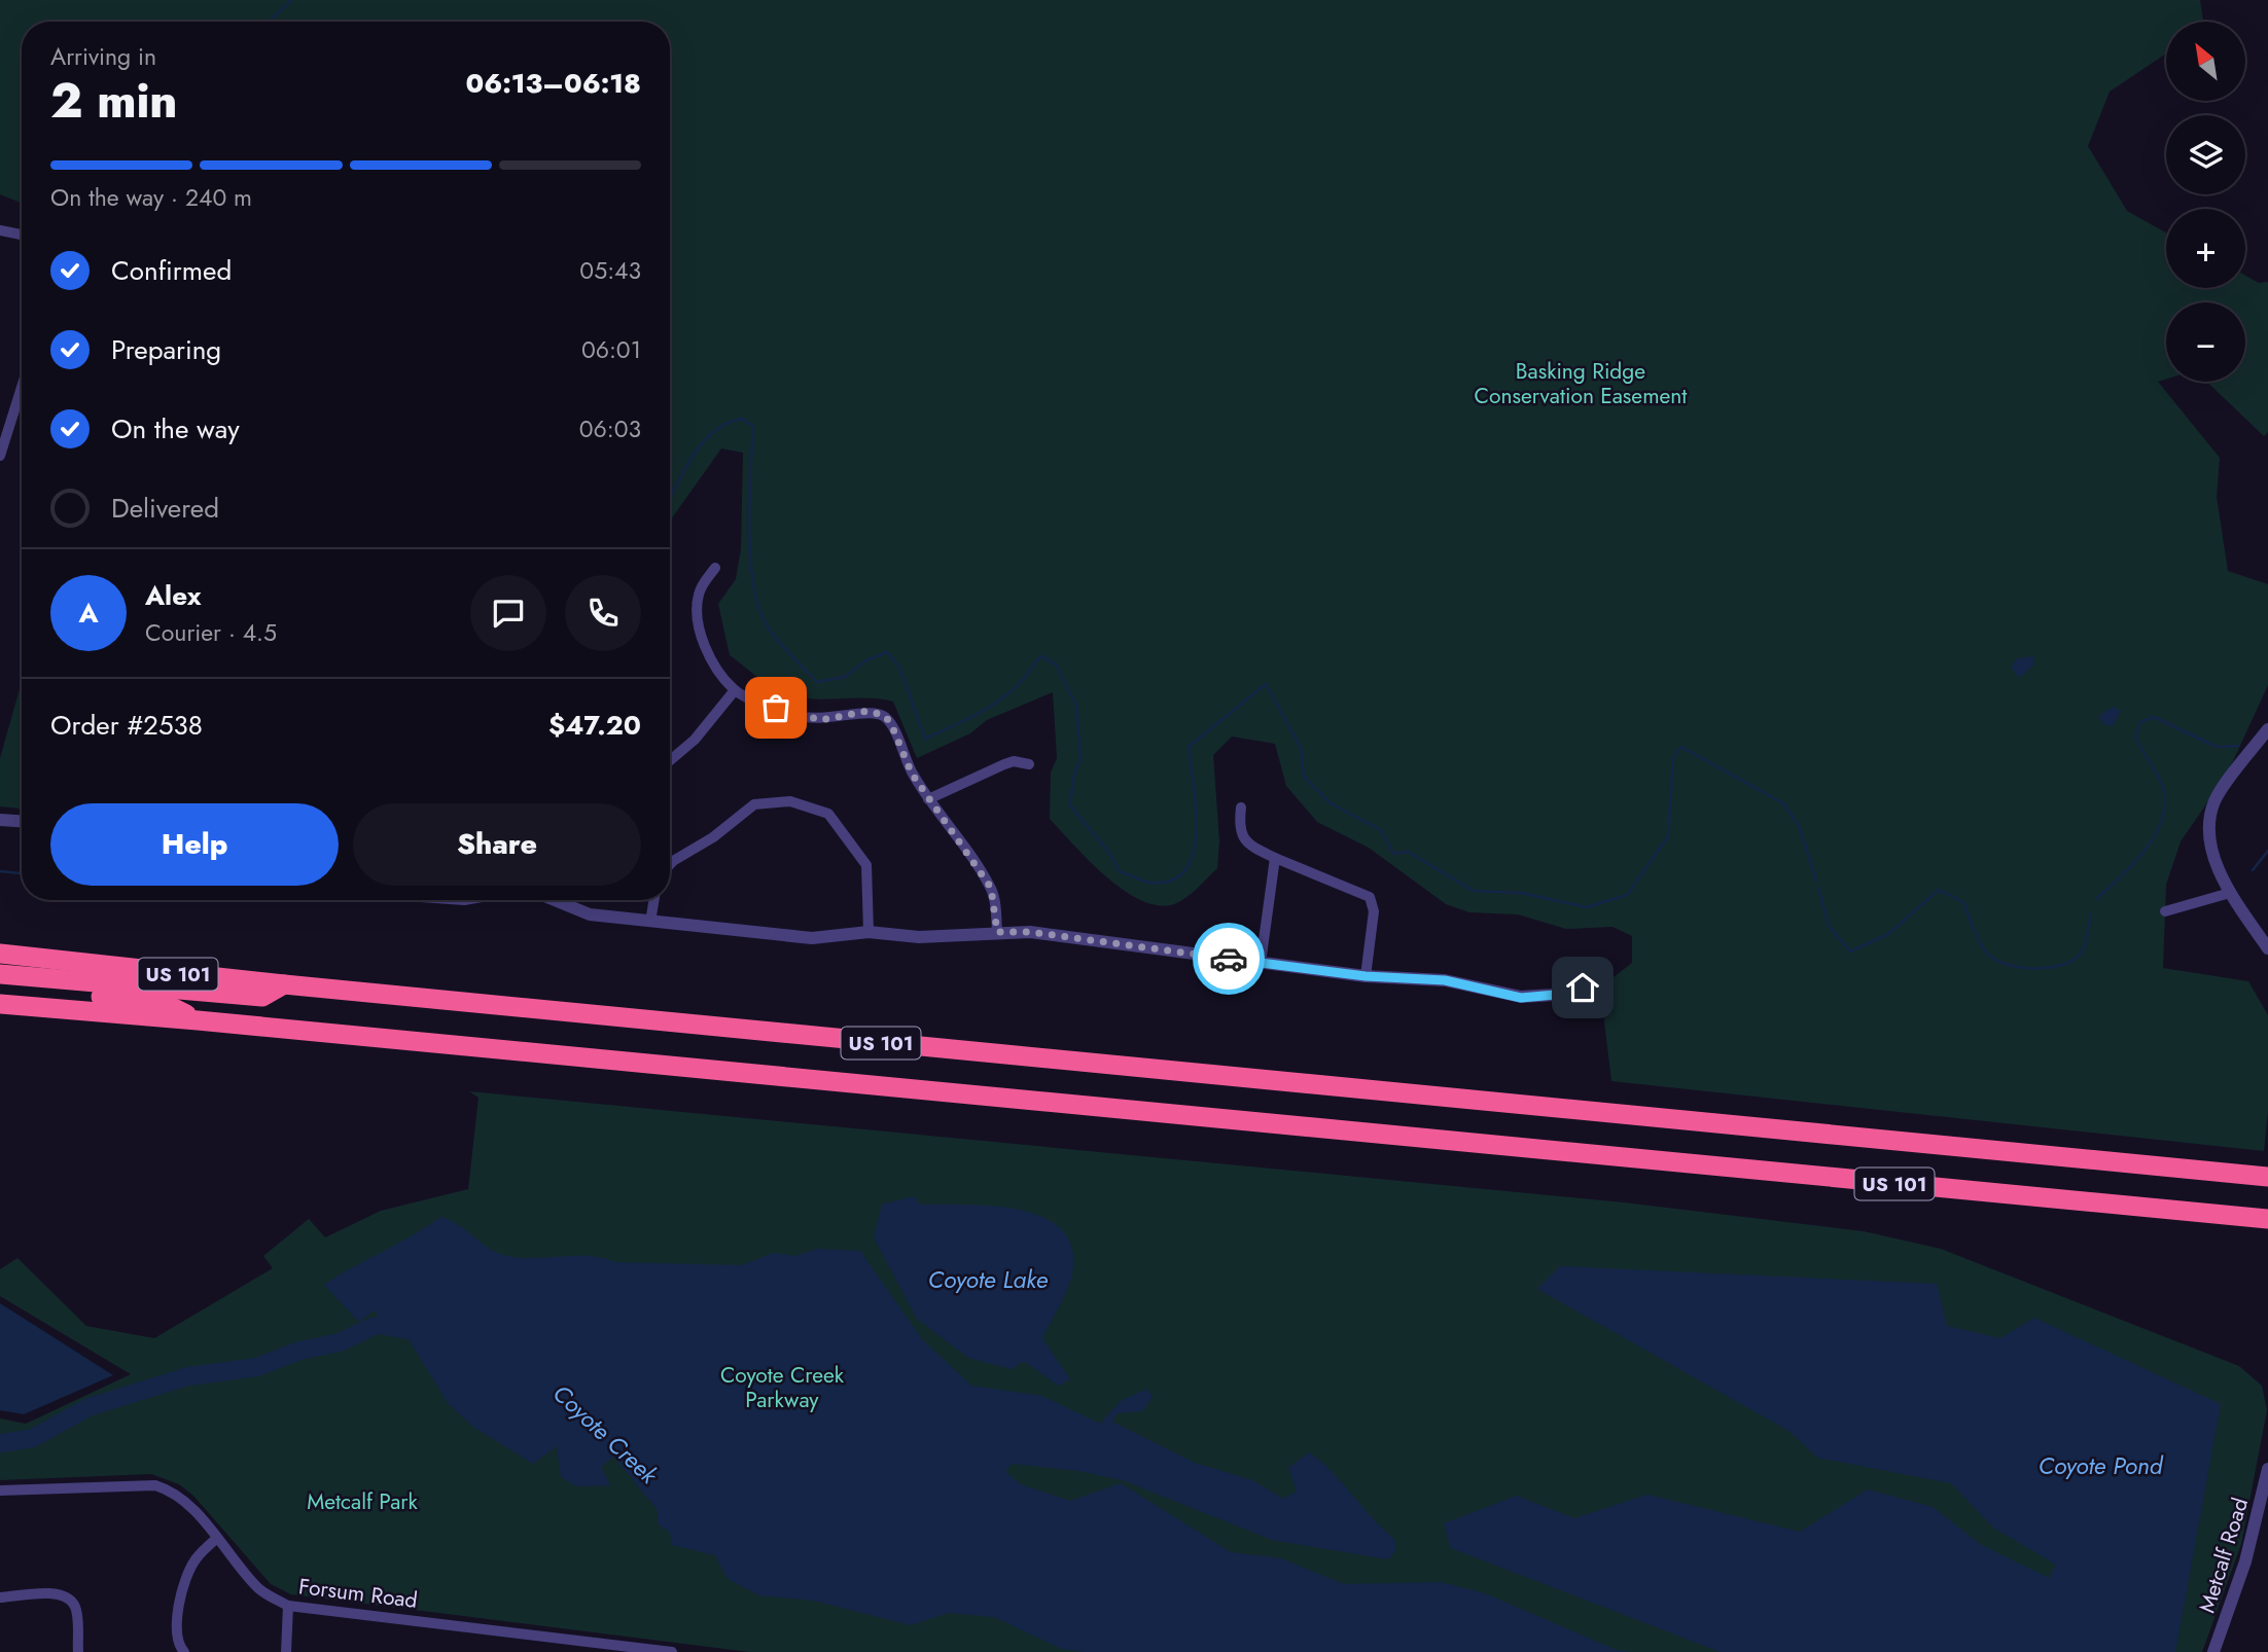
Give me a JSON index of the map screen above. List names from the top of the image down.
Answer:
{
  "streets": {
    "highway": ["US 101"],
    "street": ["Metcalf Road", "Forsum Road"]
  },
  "water": ["Coyote Lake", "Coyote Creek", "Coyote Pond"],
  "parks": ["Basking Ridge Conservation Easement", "Coyote Creek Parkway", "Metcalf Park"],
  "north": "top left",
  "page": {
    "map_buttons": ["+", "−"],
    "heading": ["2 min", "Arriving in", "06:13–06:18"],
    "panel": [
      "Alex",
      "Courier · 4.5",
      "Order #2538",
      "$47.20"
    ],
    "bar": "On the way · 240 m",
    "list": [
      ["Confirmed", "05:43"],
      ["Preparing", "06:01"],
      ["On the way", "06:03"],
      "Delivered"
    ],
    "round": "A",
    "buttons": ["Help", "Share"]
  }
}
